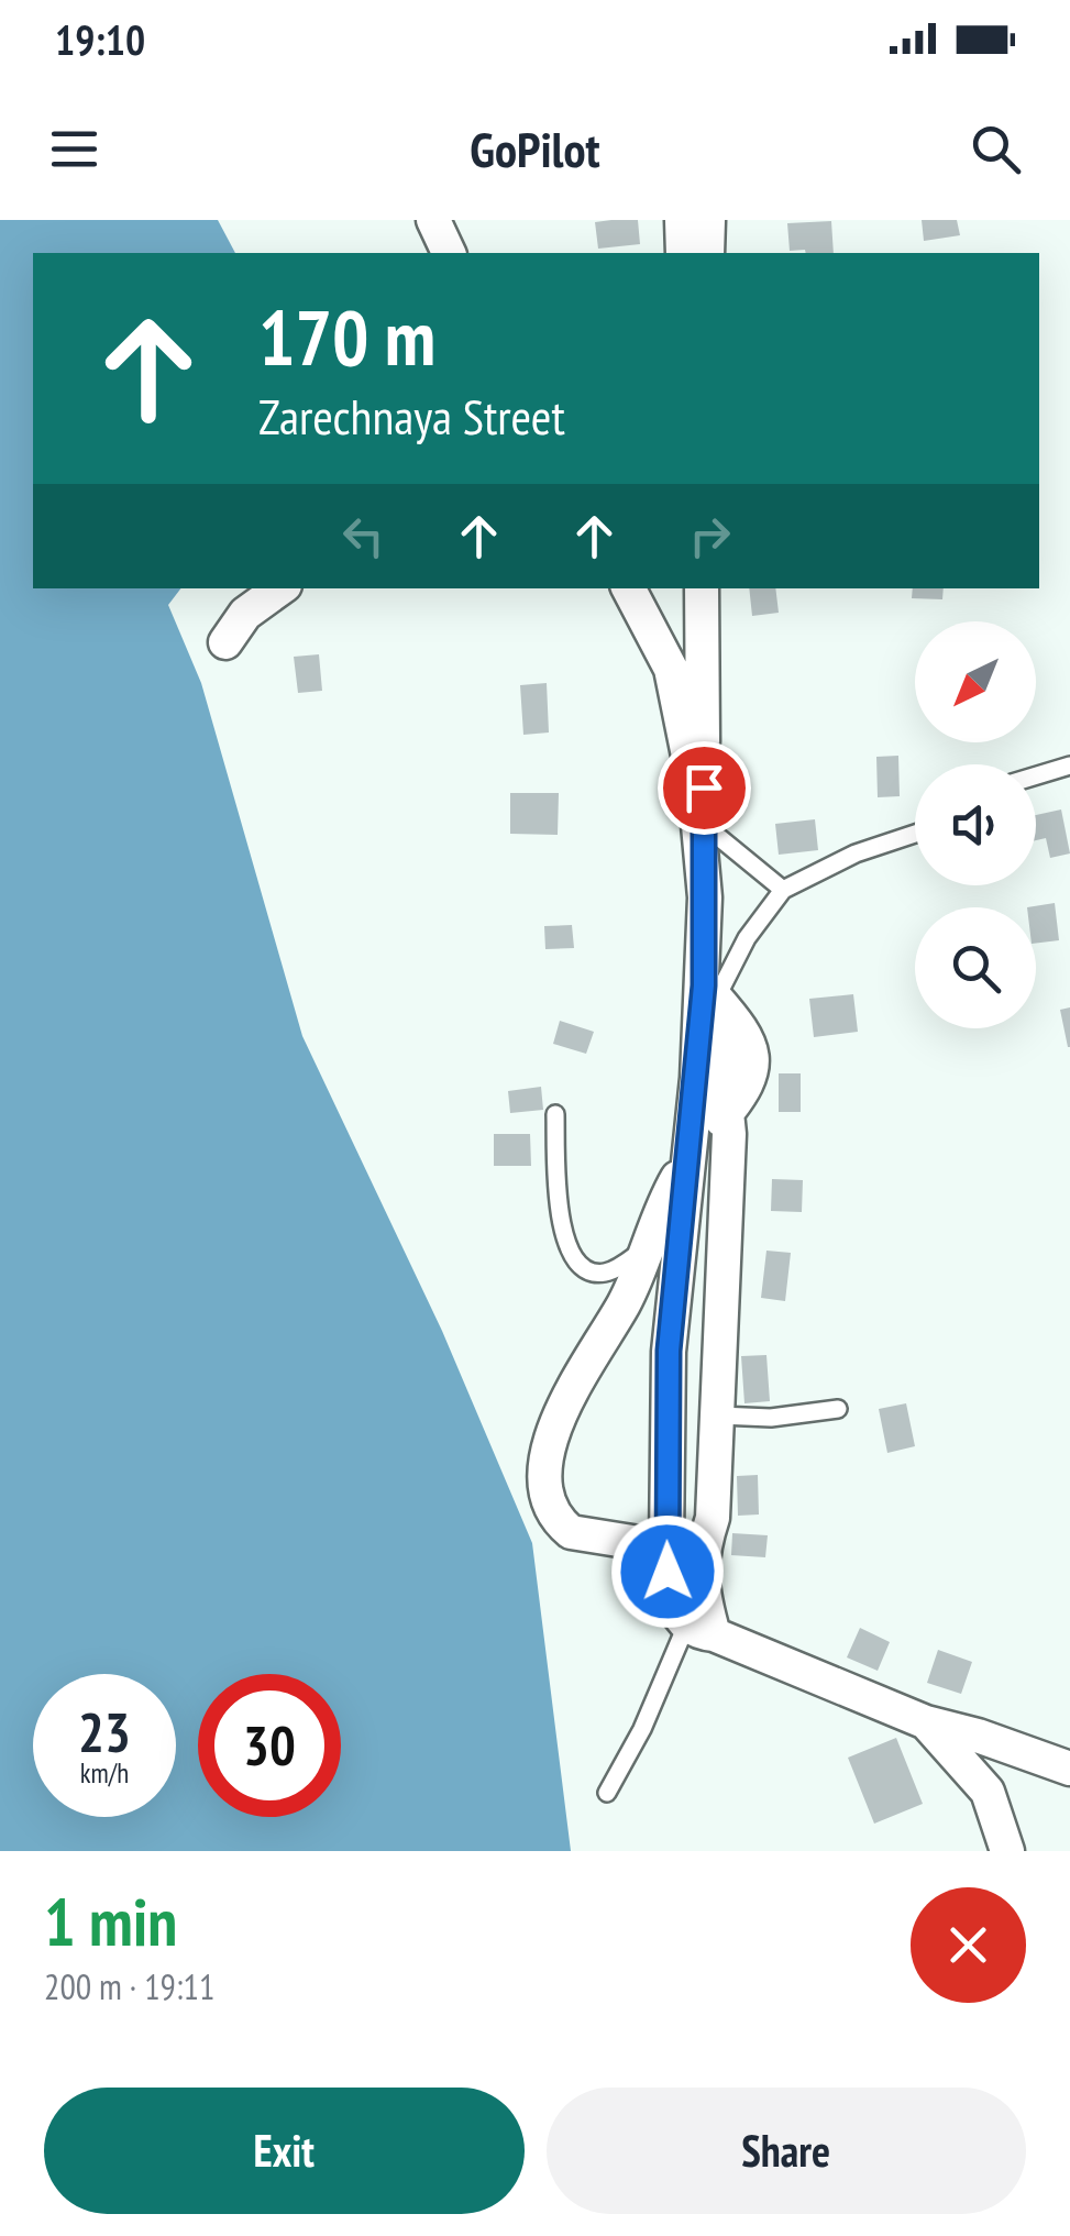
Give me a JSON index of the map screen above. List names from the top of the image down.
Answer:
{
  "north": "bottom left",
  "page": {
    "status": "19:10",
    "header": "GoPilot",
    "turn": ["170 m", "Zarechnaya Street"],
    "speed": "23 km/h",
    "limit": "30",
    "heading": ["1 min", "200 m · 19:11"],
    "buttons": ["Exit", "Share"]
  }
}
